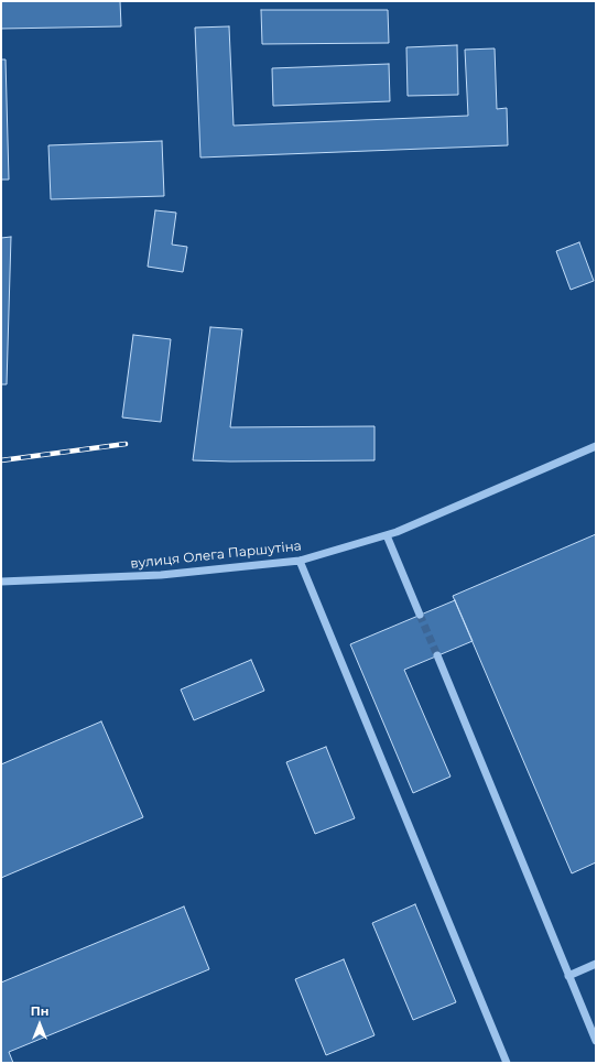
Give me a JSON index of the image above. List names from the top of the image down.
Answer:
{
  "streets": {
    "street": ["вулиця Олега Паршутіна"]
  },
  "north": "top"
}
